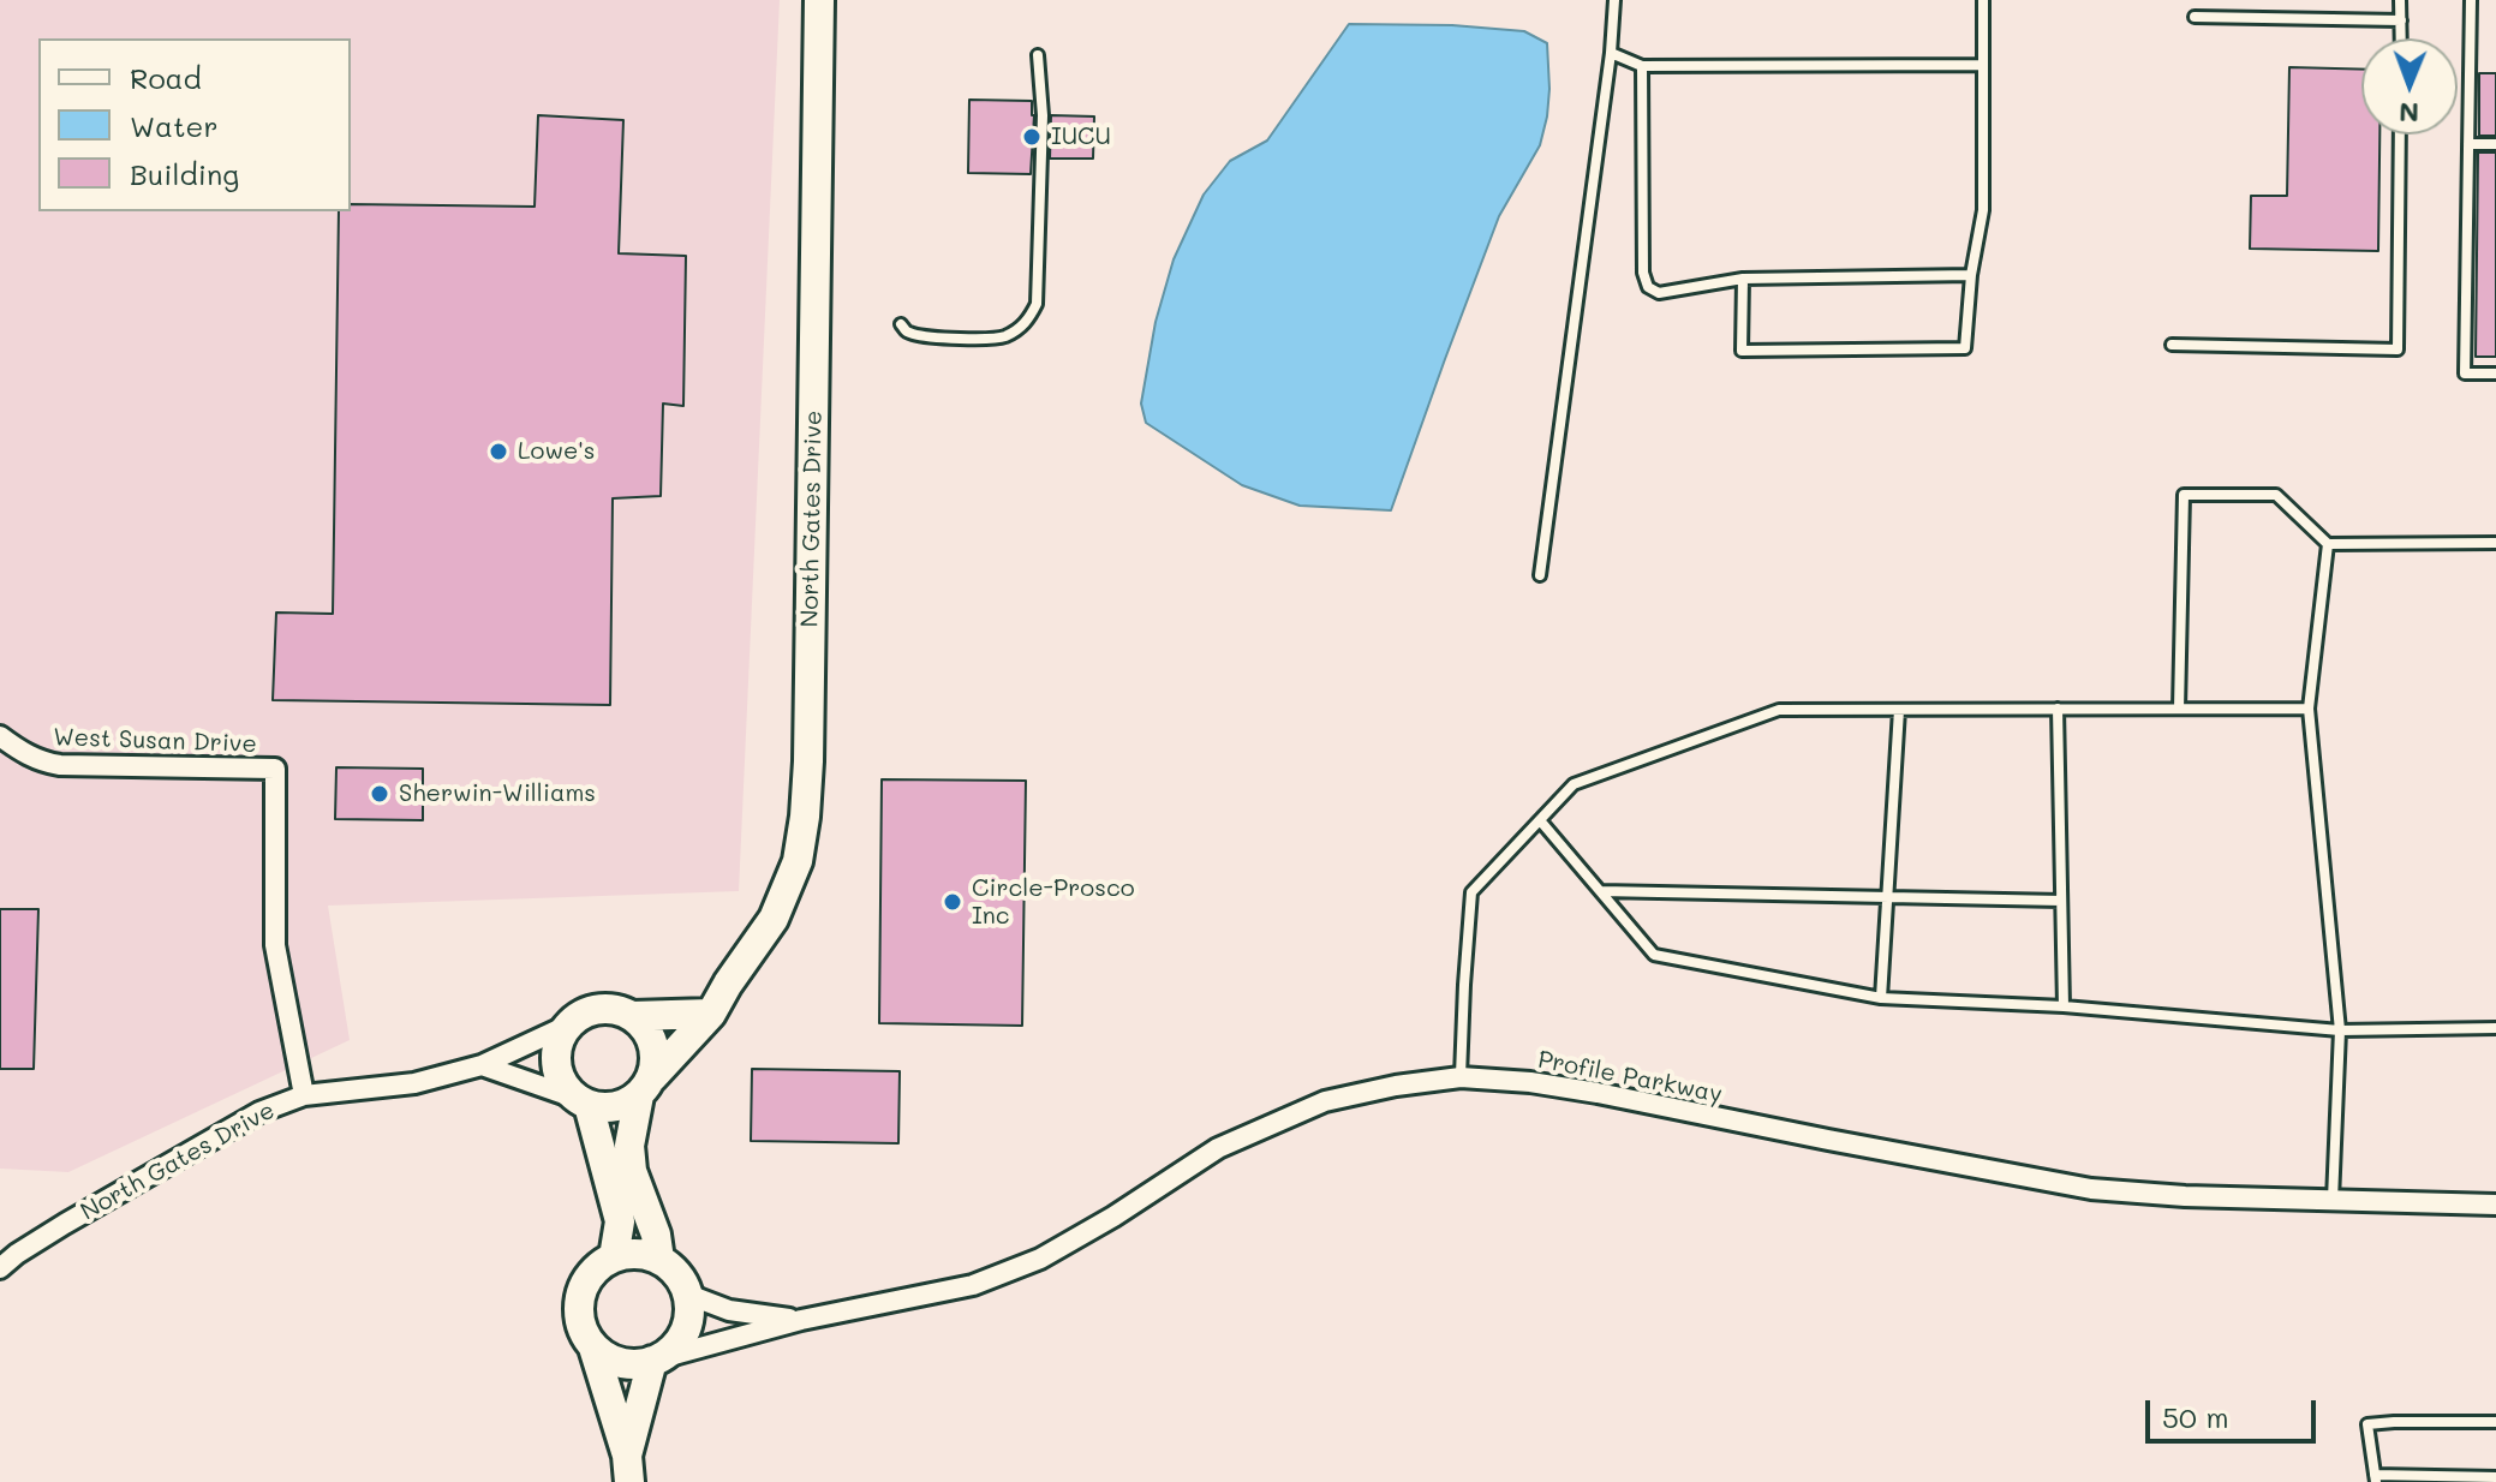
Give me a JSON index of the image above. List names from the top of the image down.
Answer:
{
  "streets": {
    "street": ["North Gates Drive", "West Susan Drive", "Profile Parkway"]
  },
  "crossings": [
    ["North Gates Drive", "West Susan Drive"]
  ],
  "places": [
    "IUCU",
    "Lowe's",
    "Sherwin-Williams",
    "Circle-Prosco Inc"
  ],
  "legend": ["Road", "Water", "Building"],
  "scale_bar": "50 m",
  "north": "bottom"
}
